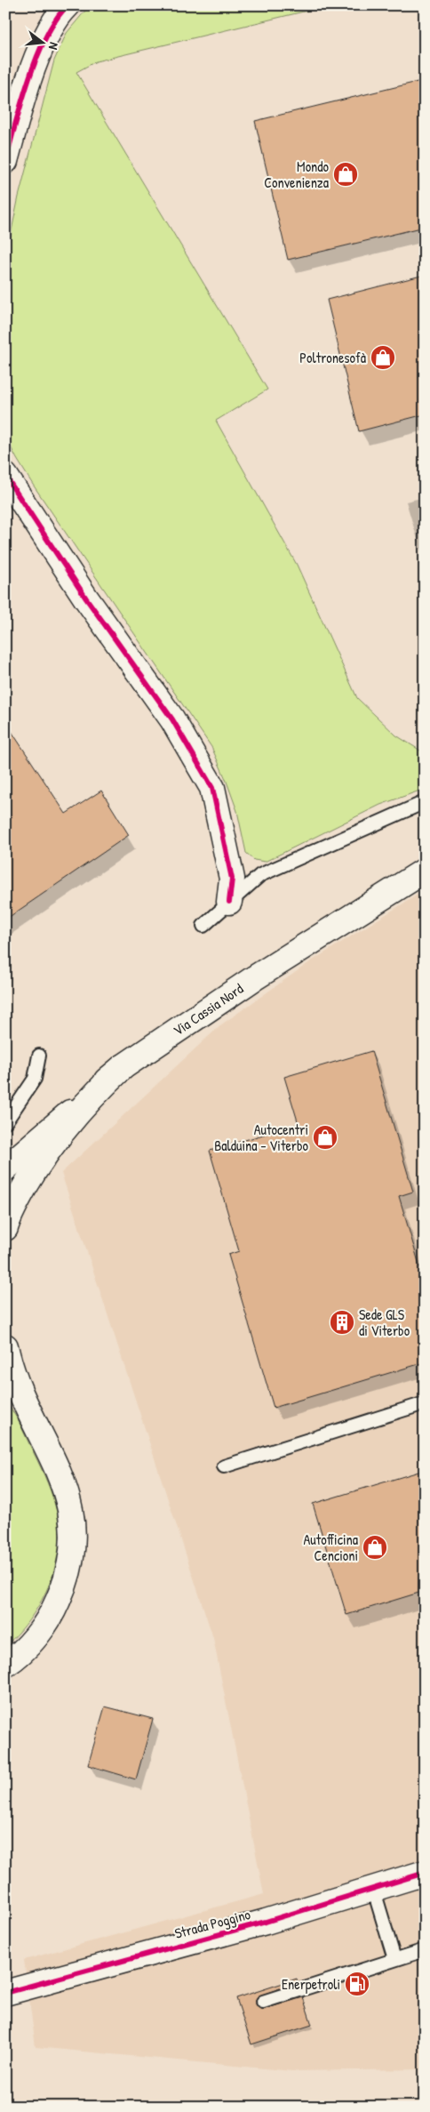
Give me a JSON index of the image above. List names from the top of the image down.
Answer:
{
  "streets": {
    "main road": ["Via Cassia Nord", "Strada Poggino"]
  },
  "places": {
    "shop": [
      "Mondo Convenienza",
      "Poltronesofà",
      "Autocentri Balduina - Viterbo",
      "Autofficina Cencioni"
    ],
    "building": ["Sede GLS di Viterbo"],
    "fuel station": ["Enerpetroli"]
  },
  "north": "right"
}
